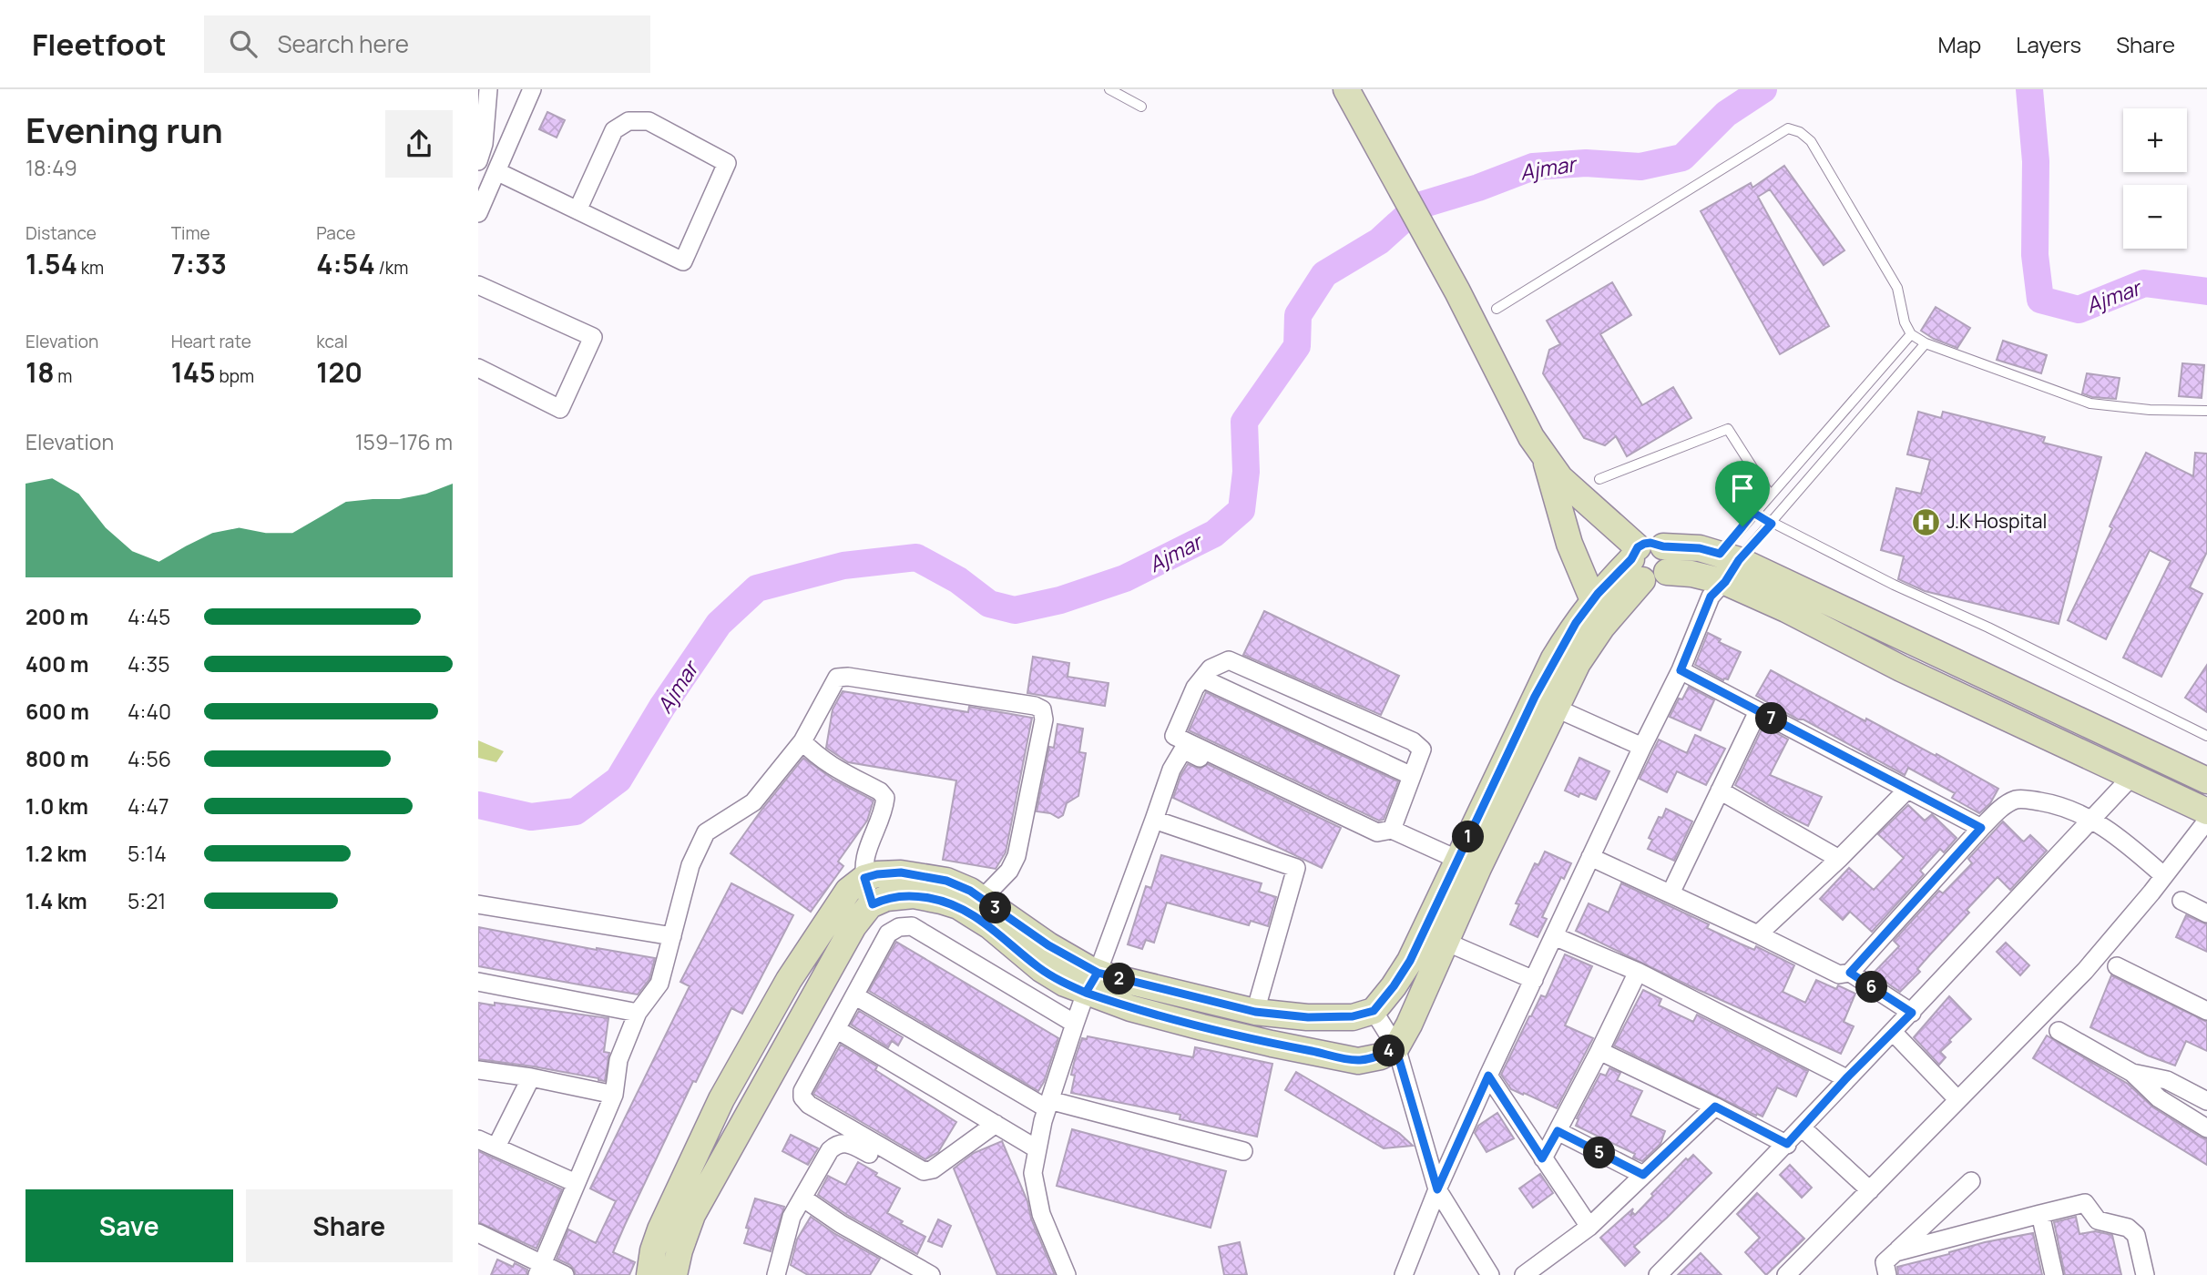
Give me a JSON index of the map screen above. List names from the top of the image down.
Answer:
{
  "water": ["Ajmar"],
  "places": {
    "hospital": ["J.K Hospital"]
  },
  "page": {
    "header": "Fleetfoot",
    "search": "Search here",
    "nav": ["Map", "Layers", "Share"],
    "heading": ["Evening run", "18:49"],
    "map_buttons": ["+", "−"],
    "stats": [
      ["Distance", "1.54 km"],
      ["Time", "7:33"],
      ["Pace", "4:54 /km"],
      ["Elevation", "18 m"],
      ["Heart rate", "145 bpm"],
      ["kcal", "120"]
    ],
    "chart": ["Elevation", "159–176 m"],
    "list": [
      {
        "name": "200 m",
        "note": "4:45"
      },
      {
        "name": "400 m",
        "note": "4:35"
      },
      {
        "name": "600 m",
        "note": "4:40"
      },
      {
        "name": "800 m",
        "note": "4:56"
      },
      {
        "name": "1.0 km",
        "note": "4:47"
      },
      {
        "name": "1.2 km",
        "note": "5:14"
      },
      {
        "name": "1.4 km",
        "note": "5:21"
      }
    ],
    "pins": [
      "7",
      "1",
      "3",
      "2",
      "6",
      "4",
      "5"
    ],
    "buttons": ["Save", "Share"]
  }
}
